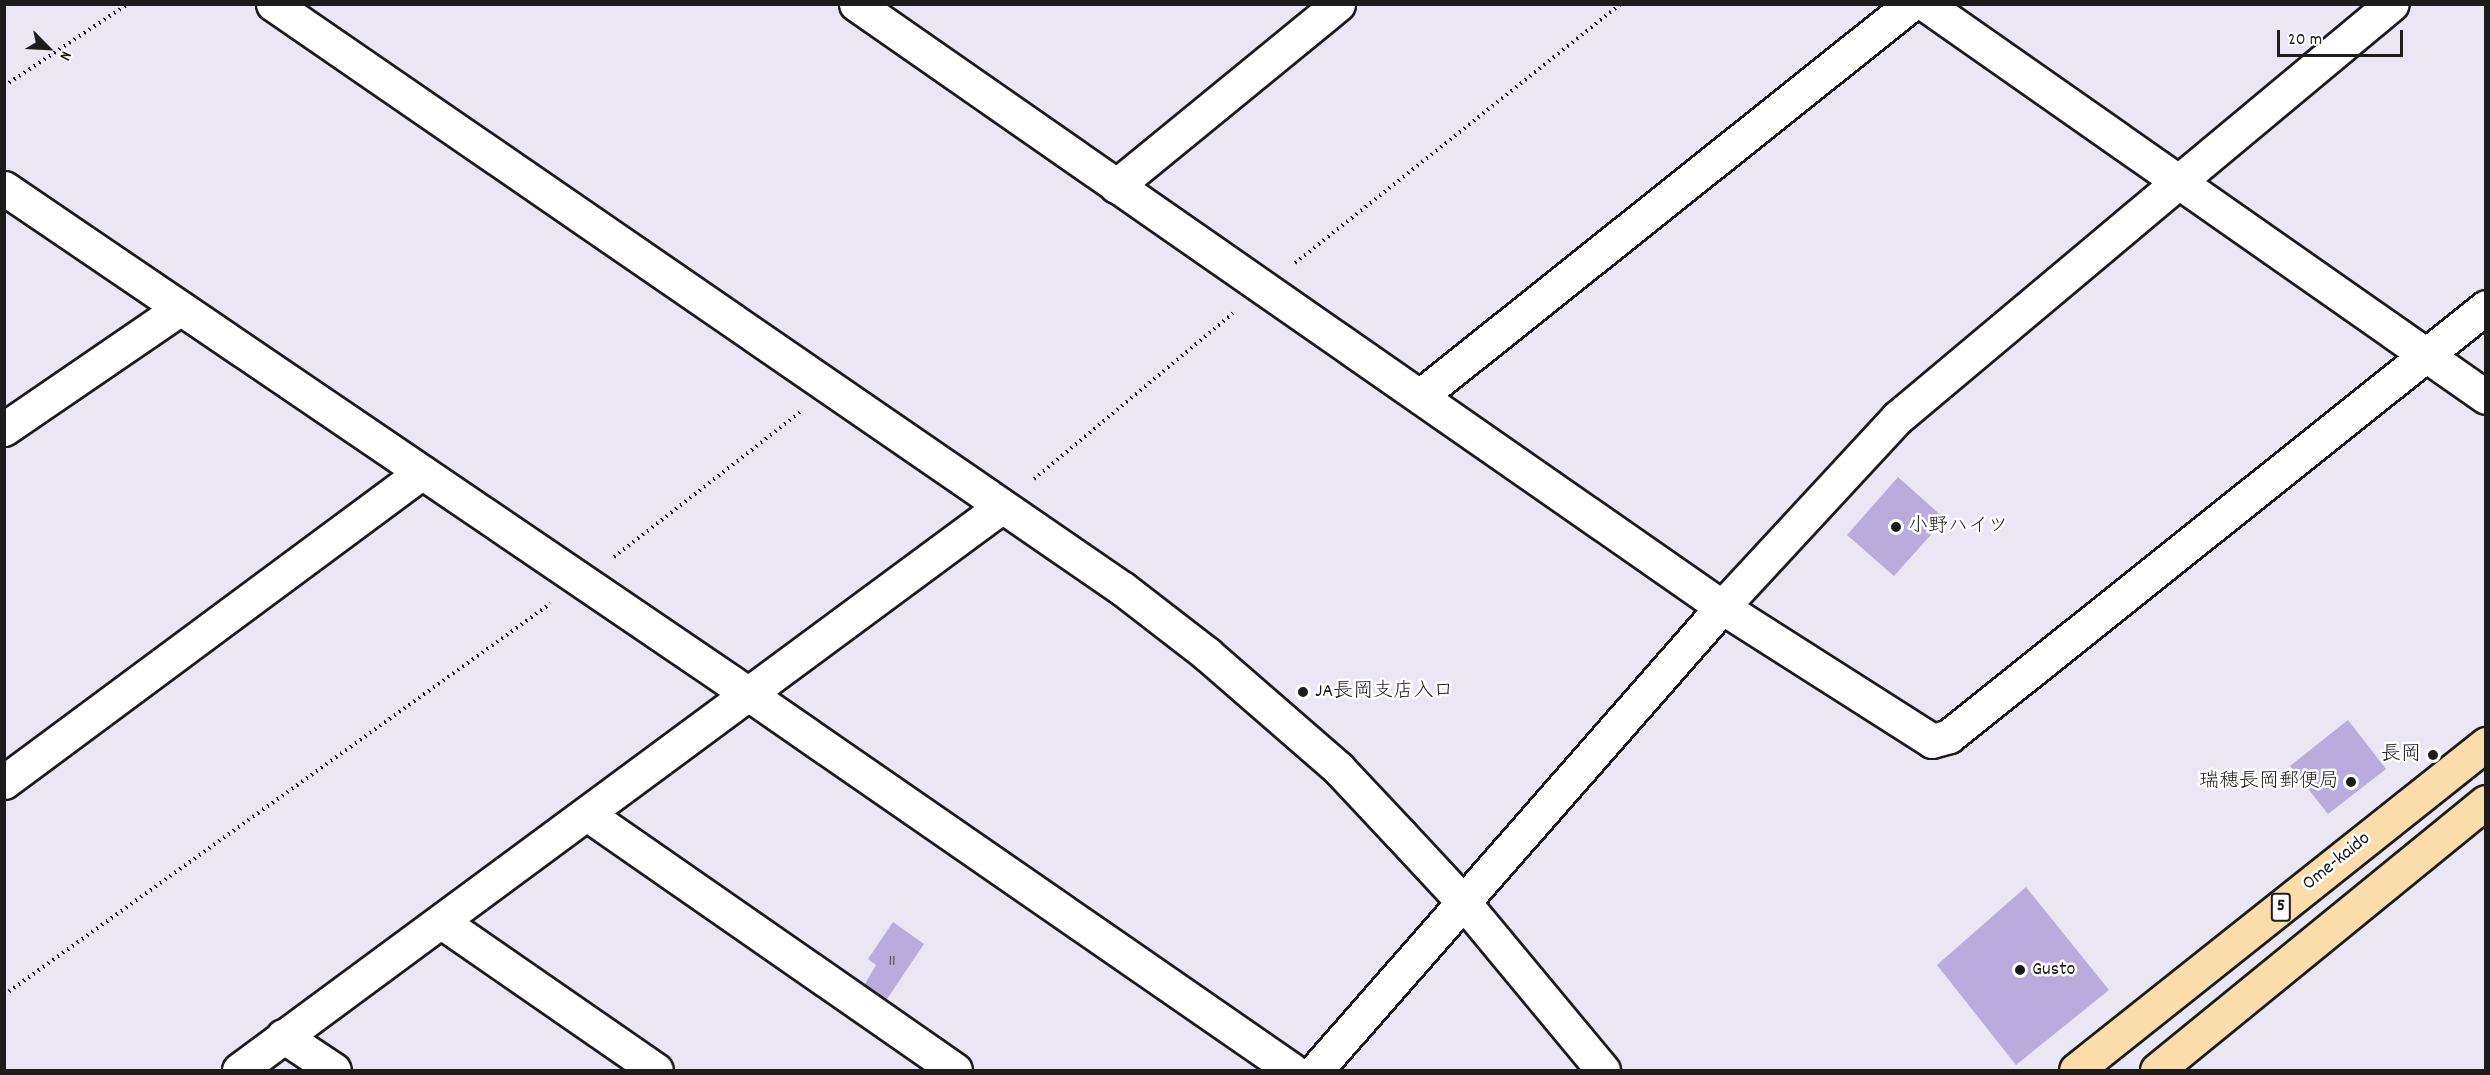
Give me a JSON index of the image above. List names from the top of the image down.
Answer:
{
  "streets": {
    "main road": ["Ome-kaido", "5"]
  },
  "places": [
    "小野ハイツ",
    "JA長岡支店入口",
    "長岡",
    "瑞穂長岡郵便局",
    "Gusto"
  ],
  "house_numbers": ["11"],
  "scale_bar": "20 m",
  "north": "bottom right"
}
